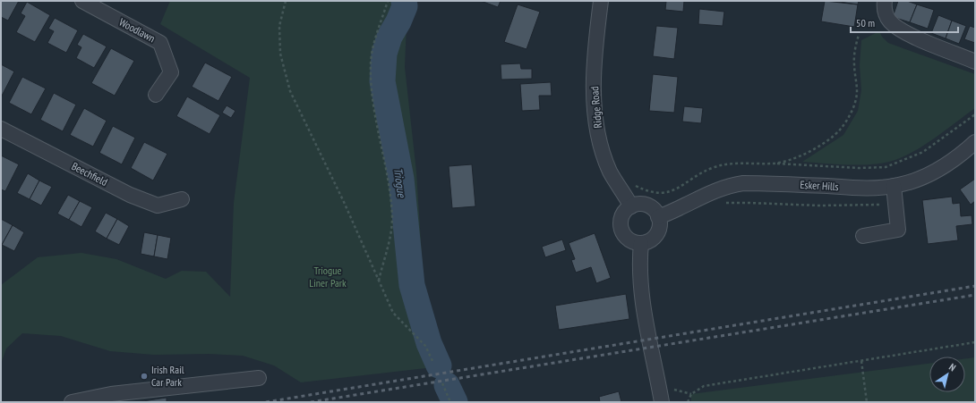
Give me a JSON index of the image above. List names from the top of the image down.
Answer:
{
  "streets": {
    "street": [
      "Woodlawn",
      "Ridge Road",
      "Beechfield",
      "Esker Hills"
    ]
  },
  "crossings": [
    ["Ridge Road", "Esker Hills"]
  ],
  "water": ["Triogue"],
  "parks": ["Triogue Liner Park"],
  "places": ["Irish Rail Car Park"],
  "scale_bar": "50 m",
  "north": "top right"
}
